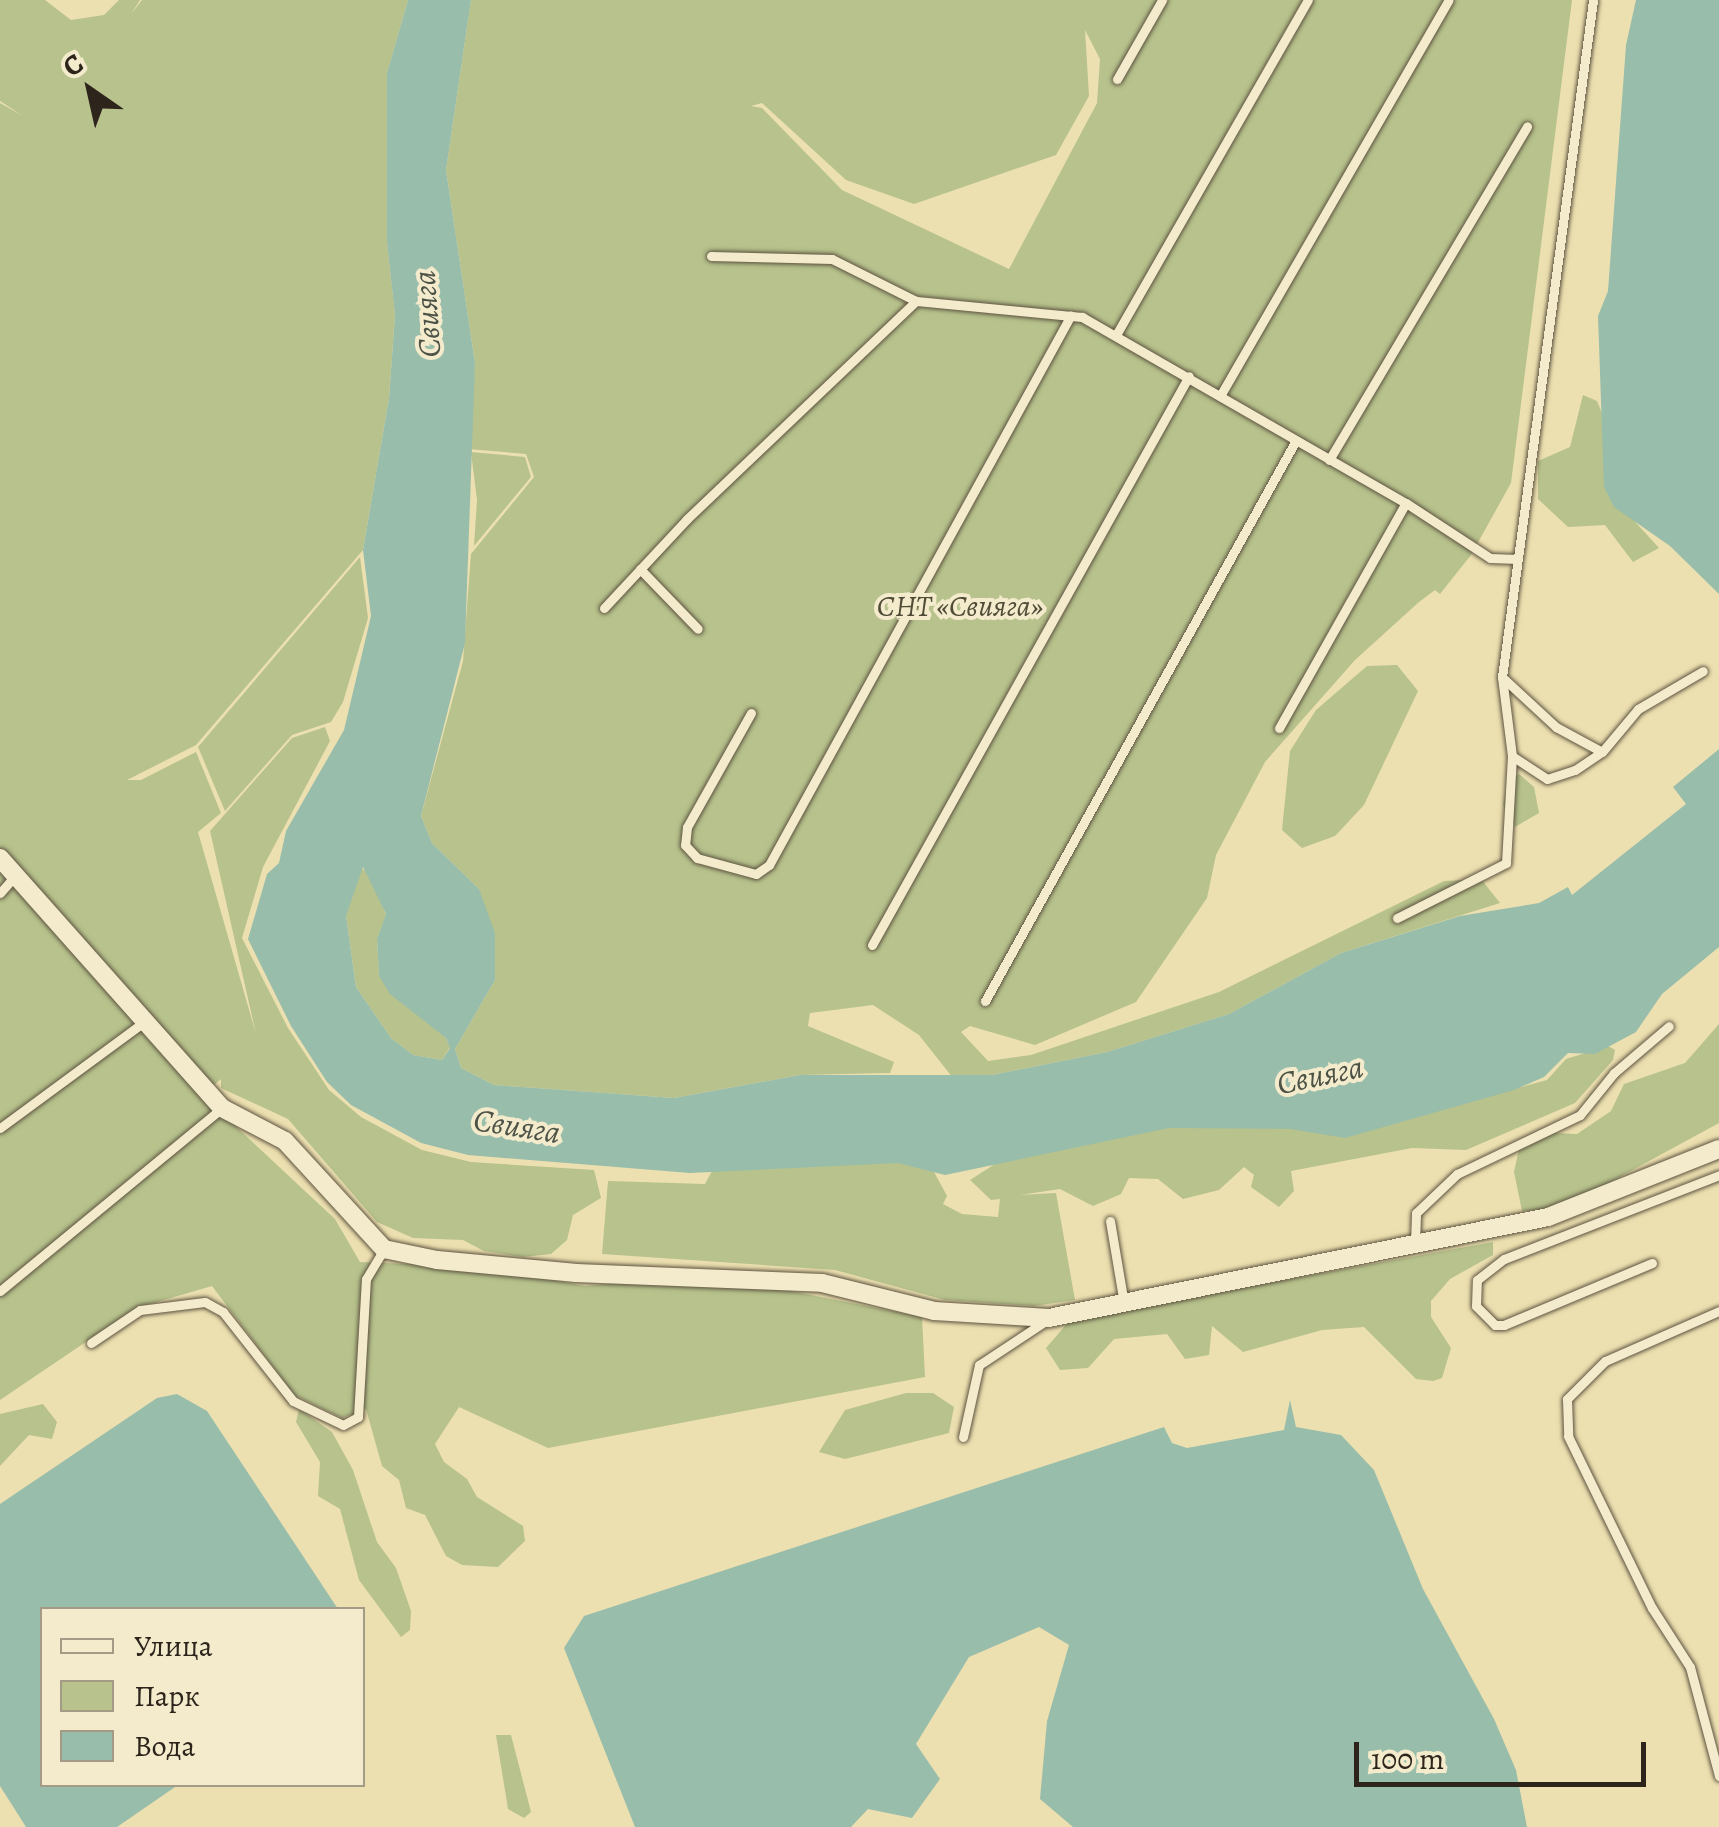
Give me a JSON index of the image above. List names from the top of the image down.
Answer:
{
  "water": ["Свияга"],
  "parks": ["СНТ «Свияга»"],
  "legend": ["Улица", "Парк", "Вода"],
  "scale_bar": "100 m",
  "north": "top left"
}
